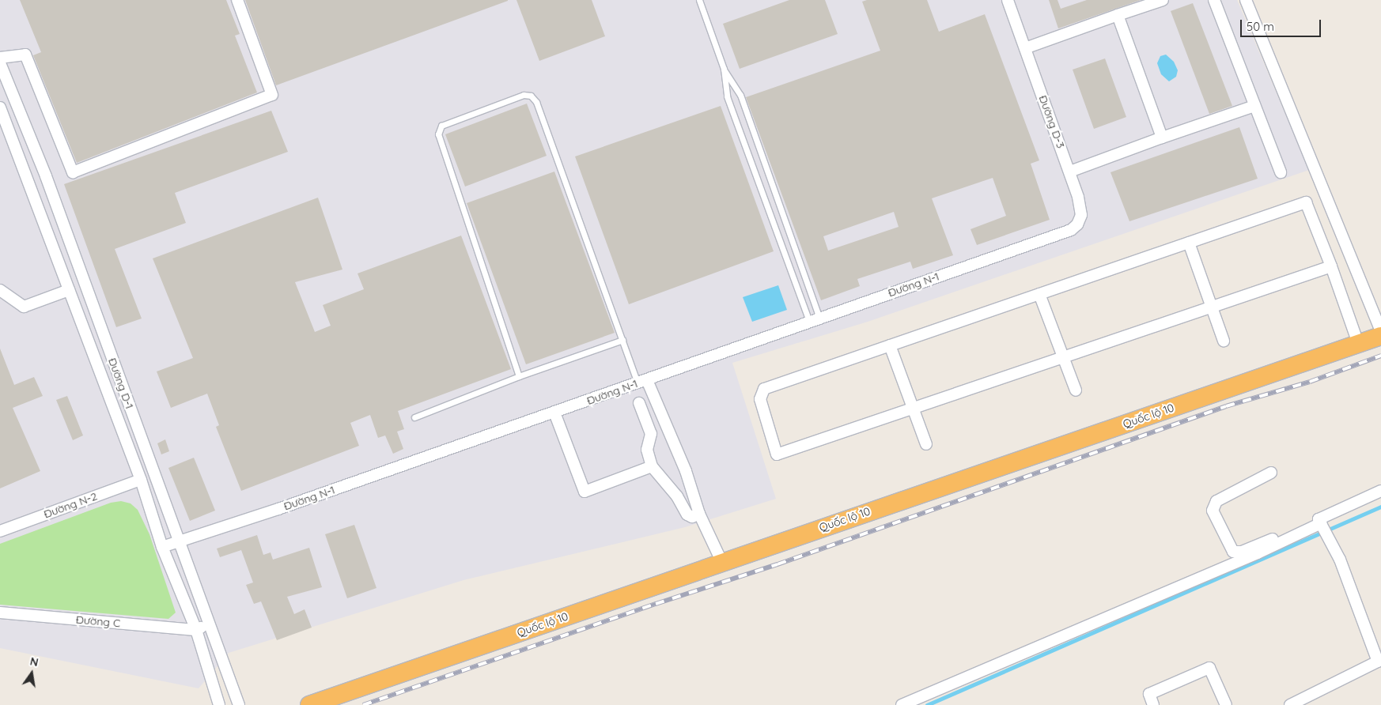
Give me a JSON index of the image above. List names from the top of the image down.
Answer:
{
  "streets": {
    "highway": ["Quốc lộ 10"],
    "street": [
      "Đường D-3",
      "Đường N-1",
      "Đường D-1",
      "Đường N-2",
      "Đường C"
    ]
  },
  "crossings": [
    ["Đường D-3", "Đường N-1"],
    ["Đường N-1", "Đường D-1"],
    ["Đường D-1", "Đường N-2"],
    ["Đường D-1", "Đường C"]
  ],
  "scale_bar": "50 m",
  "north": "top"
}
